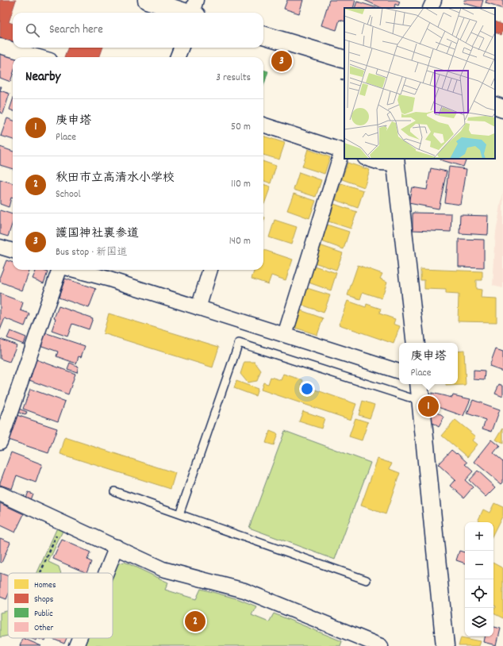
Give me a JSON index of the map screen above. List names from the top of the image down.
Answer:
{
  "legend": [
    "Homes",
    "Shops",
    "Public",
    "Other"
  ],
  "page": {
    "search": "Search here",
    "pins": ["3", "1", "2"],
    "heading": ["Nearby", "3 results"],
    "list": [
      {
        "mark": "1",
        "name": "庚申塔",
        "note": "Place",
        "value": "50 m"
      },
      {
        "mark": "2",
        "name": "秋田市立高清水小学校",
        "note": "School",
        "value": "110 m"
      },
      {
        "mark": "3",
        "name": "護国神社裏参道",
        "note": "Bus stop · 新国道",
        "value": "140 m"
      }
    ],
    "popup": ["庚申塔", "Place"],
    "map_buttons": ["+", "−"]
  }
}
